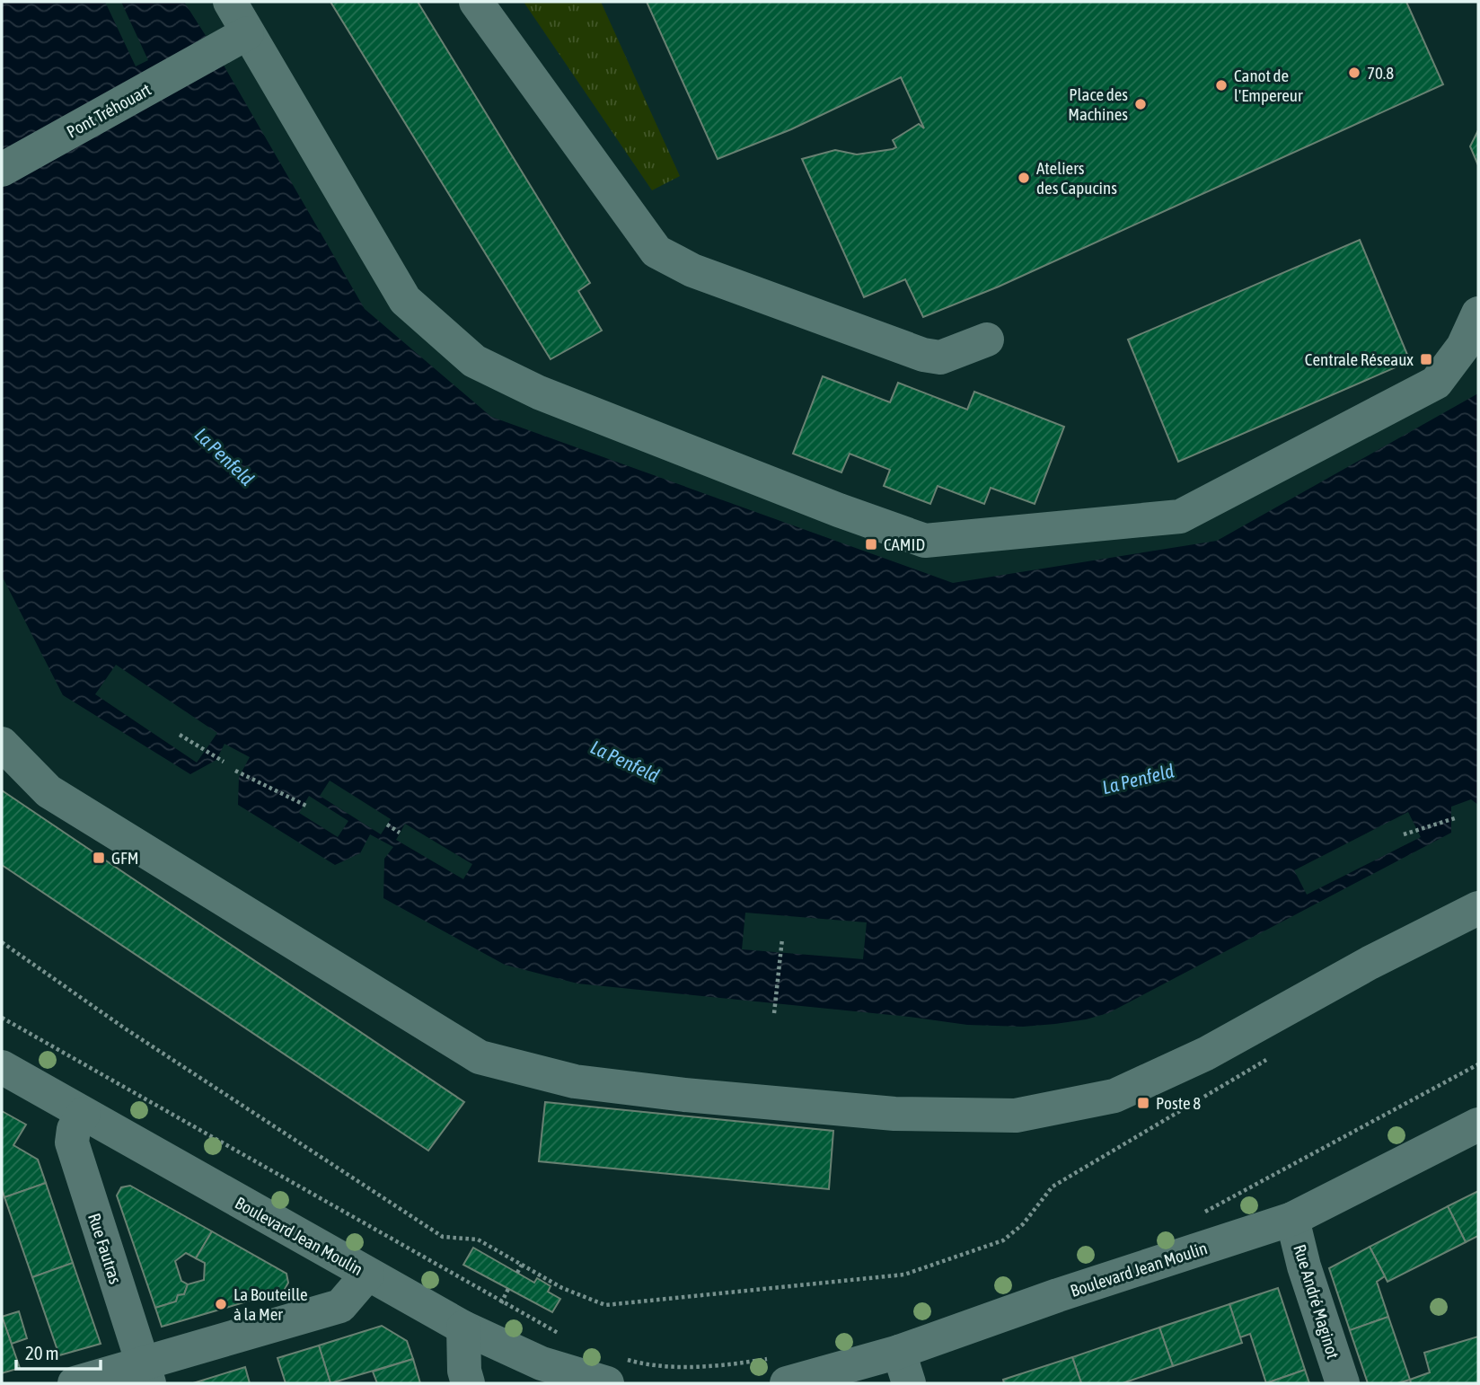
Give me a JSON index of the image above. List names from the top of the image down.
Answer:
{
  "streets": {
    "street": [
      "Pont Tréhouart",
      "Boulevard Jean Moulin",
      "Rue Fautras",
      "Rue André Maginot"
    ]
  },
  "crossings": [
    ["Boulevard Jean Moulin", "Rue Fautras"],
    ["Boulevard Jean Moulin", "Rue André Maginot"]
  ],
  "water": ["La Penfeld"],
  "places": {
    "other": [
      "70.8",
      "Canot de l'Empereur",
      "Place des Machines",
      "Ateliers des Capucins",
      "La Bouteille à la Mer"
    ],
    "transit": [
      "Centrale Réseaux",
      "CAMID",
      "GFM",
      "Poste 8"
    ]
  },
  "scale_bar": "20 m"
}
